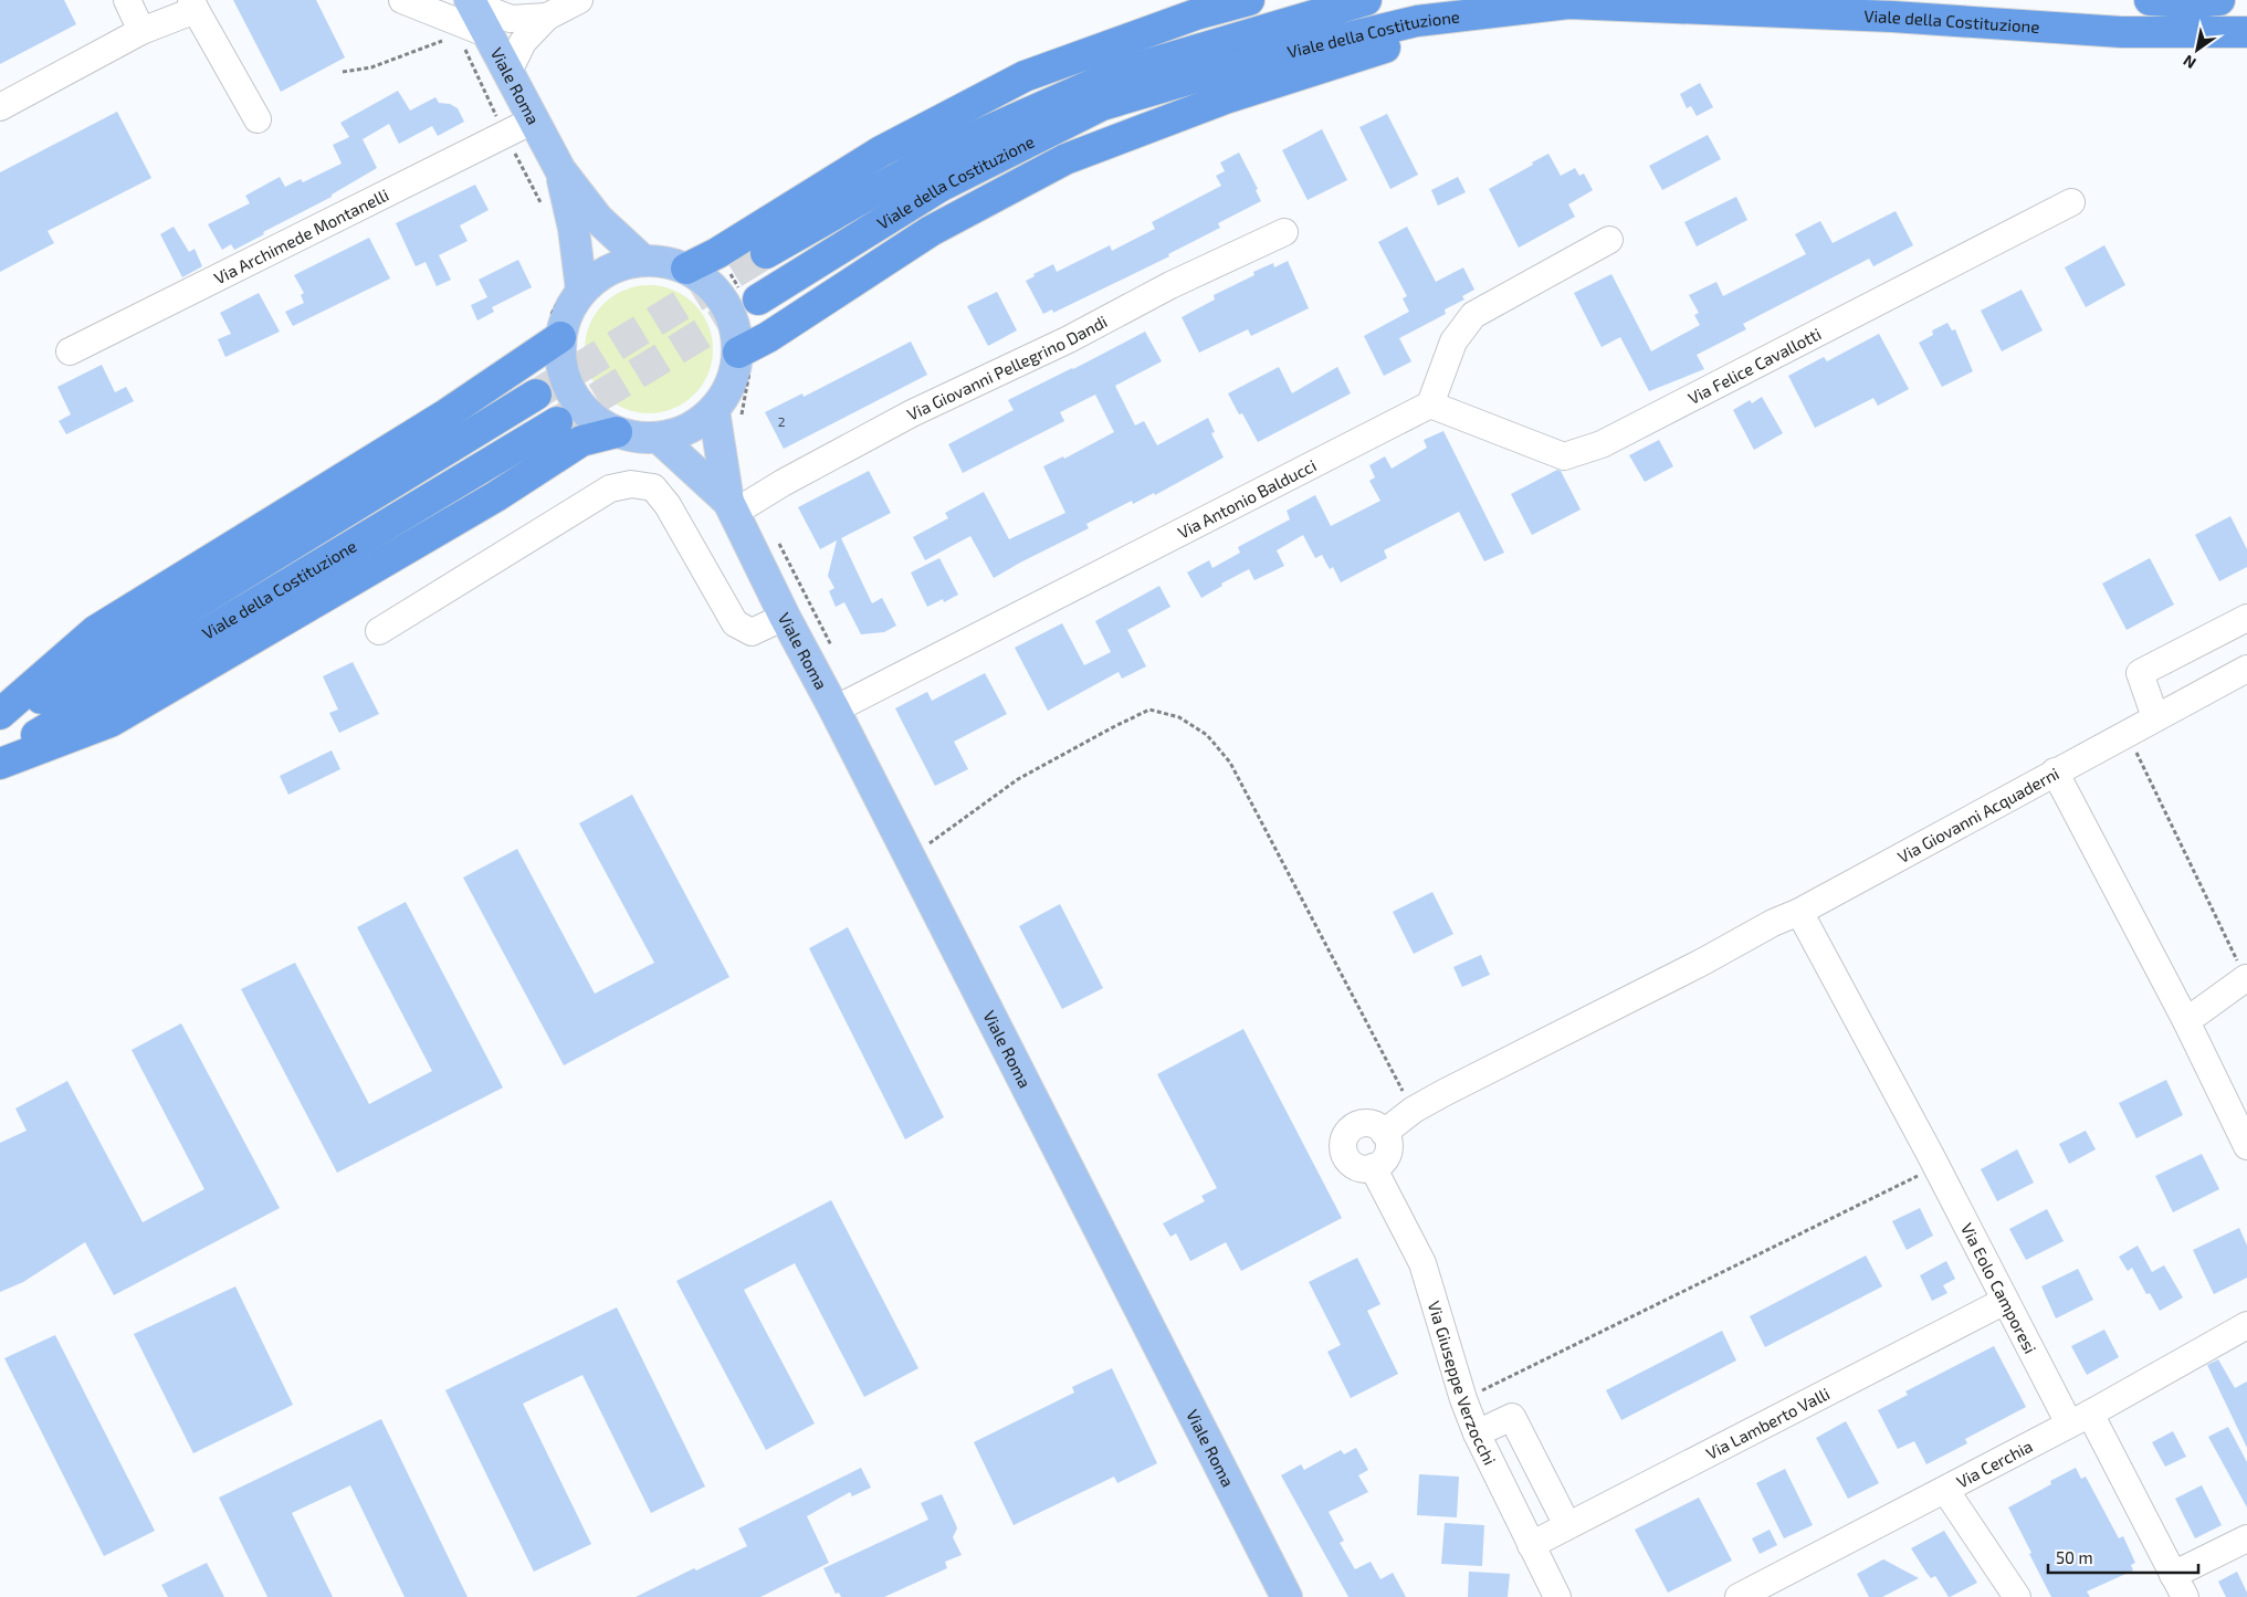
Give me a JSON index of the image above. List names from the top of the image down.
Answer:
{
  "streets": {
    "highway": ["Viale della Costituzione"],
    "main road": ["Viale Roma"],
    "street": [
      "Via Archimede Montanelli",
      "Via Felice Cavallotti",
      "Via Giovanni Pellegrino Dandi",
      "Via Antonio Balducci",
      "Via Giovanni Acquaderni",
      "Via Eolo Camporesi",
      "Via Giuseppe Verzocchi",
      "Via Lamberto Valli",
      "Via Cerchia"
    ]
  },
  "crossings": [
    ["Viale Roma", "Via Archimede Montanelli"],
    ["Viale Roma", "Via Giovanni Pellegrino Dandi"],
    ["Viale Roma", "Via Antonio Balducci"],
    ["Via Felice Cavallotti", "Via Antonio Balducci"],
    ["Via Giovanni Acquaderni", "Via Eolo Camporesi"],
    ["Via Giovanni Acquaderni", "Via Giuseppe Verzocchi"],
    ["Via Eolo Camporesi", "Via Lamberto Valli"],
    ["Via Eolo Camporesi", "Via Cerchia"],
    ["Via Giuseppe Verzocchi", "Via Lamberto Valli"]
  ],
  "house_numbers": ["2"],
  "scale_bar": "50 m",
  "north": "bottom left"
}
